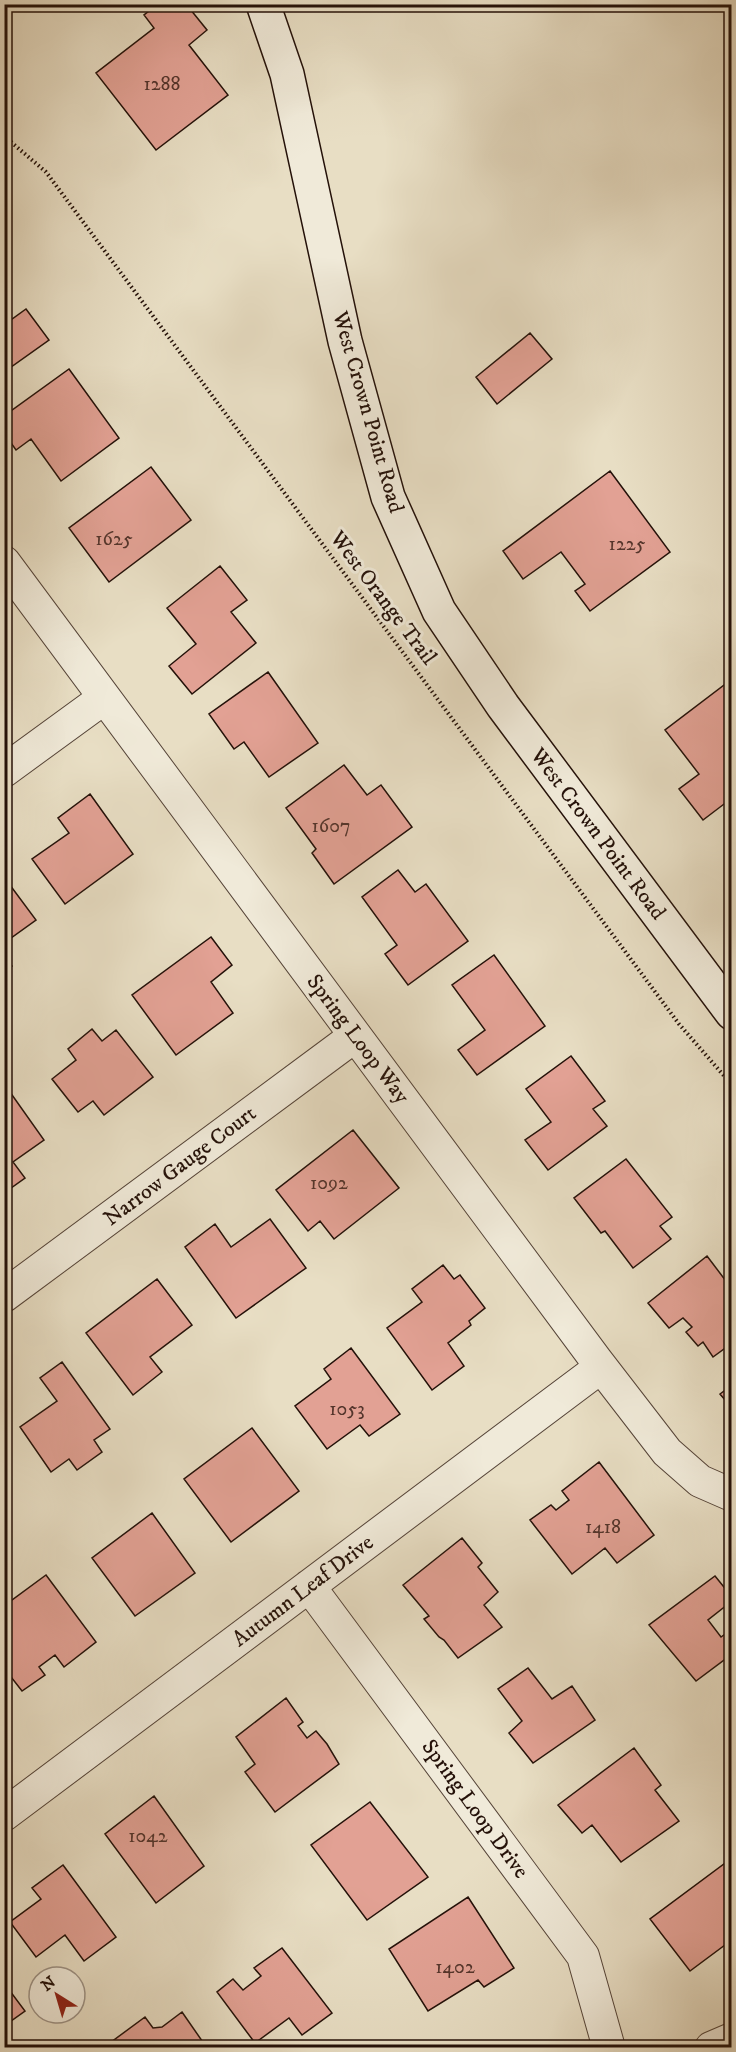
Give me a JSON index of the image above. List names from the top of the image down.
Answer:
{
  "streets": {
    "street": [
      "West Crown Point Road",
      "Spring Loop Way",
      "Narrow Gauge Court",
      "Autumn Leaf Drive",
      "Spring Loop Drive"
    ],
    "path": ["West Orange Trail"]
  },
  "crossings": [
    ["Spring Loop Way", "Narrow Gauge Court"],
    ["Spring Loop Way", "Autumn Leaf Drive"],
    ["Autumn Leaf Drive", "Spring Loop Drive"]
  ],
  "house_numbers": [
    "1288",
    "1625",
    "1225",
    "1607",
    "1092",
    "1053",
    "1418",
    "1042",
    "1402"
  ],
  "north": "top left"
}
